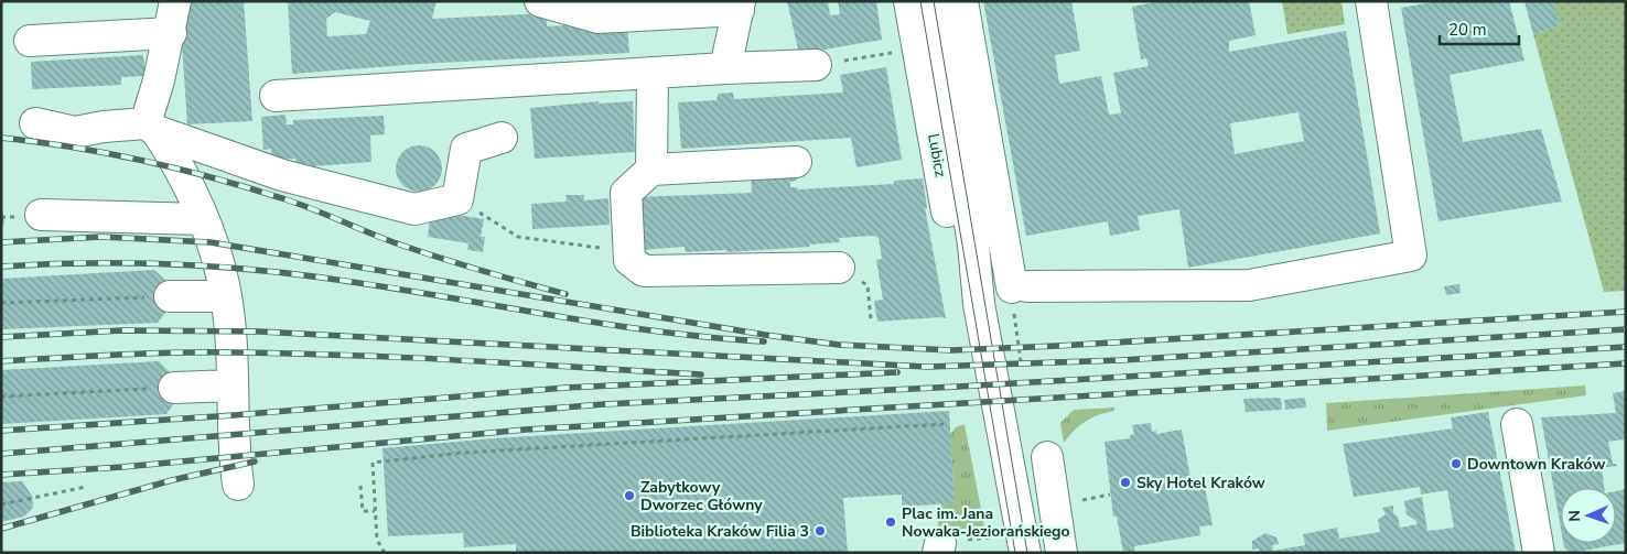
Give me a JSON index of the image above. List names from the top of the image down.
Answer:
{
  "streets": {
    "street": ["Lubicz"]
  },
  "places": [
    "Downtown Kraków",
    "Sky Hotel Kraków",
    "Zabytkowy Dworzec Główny",
    "Plac im. Jana Nowaka-Jeziorańskiego",
    "Biblioteka Kraków Filia 3"
  ],
  "scale_bar": "20 m",
  "north": "left"
}
